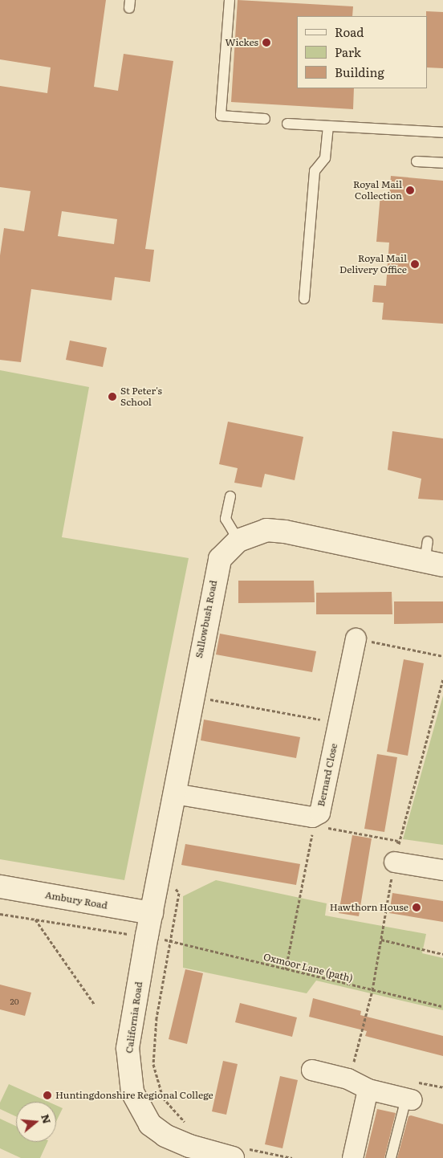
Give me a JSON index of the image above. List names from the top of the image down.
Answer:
{
  "streets": {
    "street": [
      "Sallowbush Road",
      "Bernard Close",
      "Ambury Road",
      "California Road"
    ],
    "path": ["Oxmoor Lane (path)"]
  },
  "crossings": [
    ["Sallowbush Road", "Bernard Close"],
    ["Sallowbush Road", "Ambury Road"],
    ["Sallowbush Road", "California Road"],
    ["Ambury Road", "California Road"],
    ["Oxmoor Lane (path)", "California Road"]
  ],
  "places": [
    "Wickes",
    "Royal Mail Collection",
    "Royal Mail Delivery Office",
    "St Peter's School",
    "Hawthorn House",
    "Huntingdonshire Regional College"
  ],
  "house_numbers": ["20"],
  "legend": ["Road", "Park", "Building"],
  "north": "right"
}
